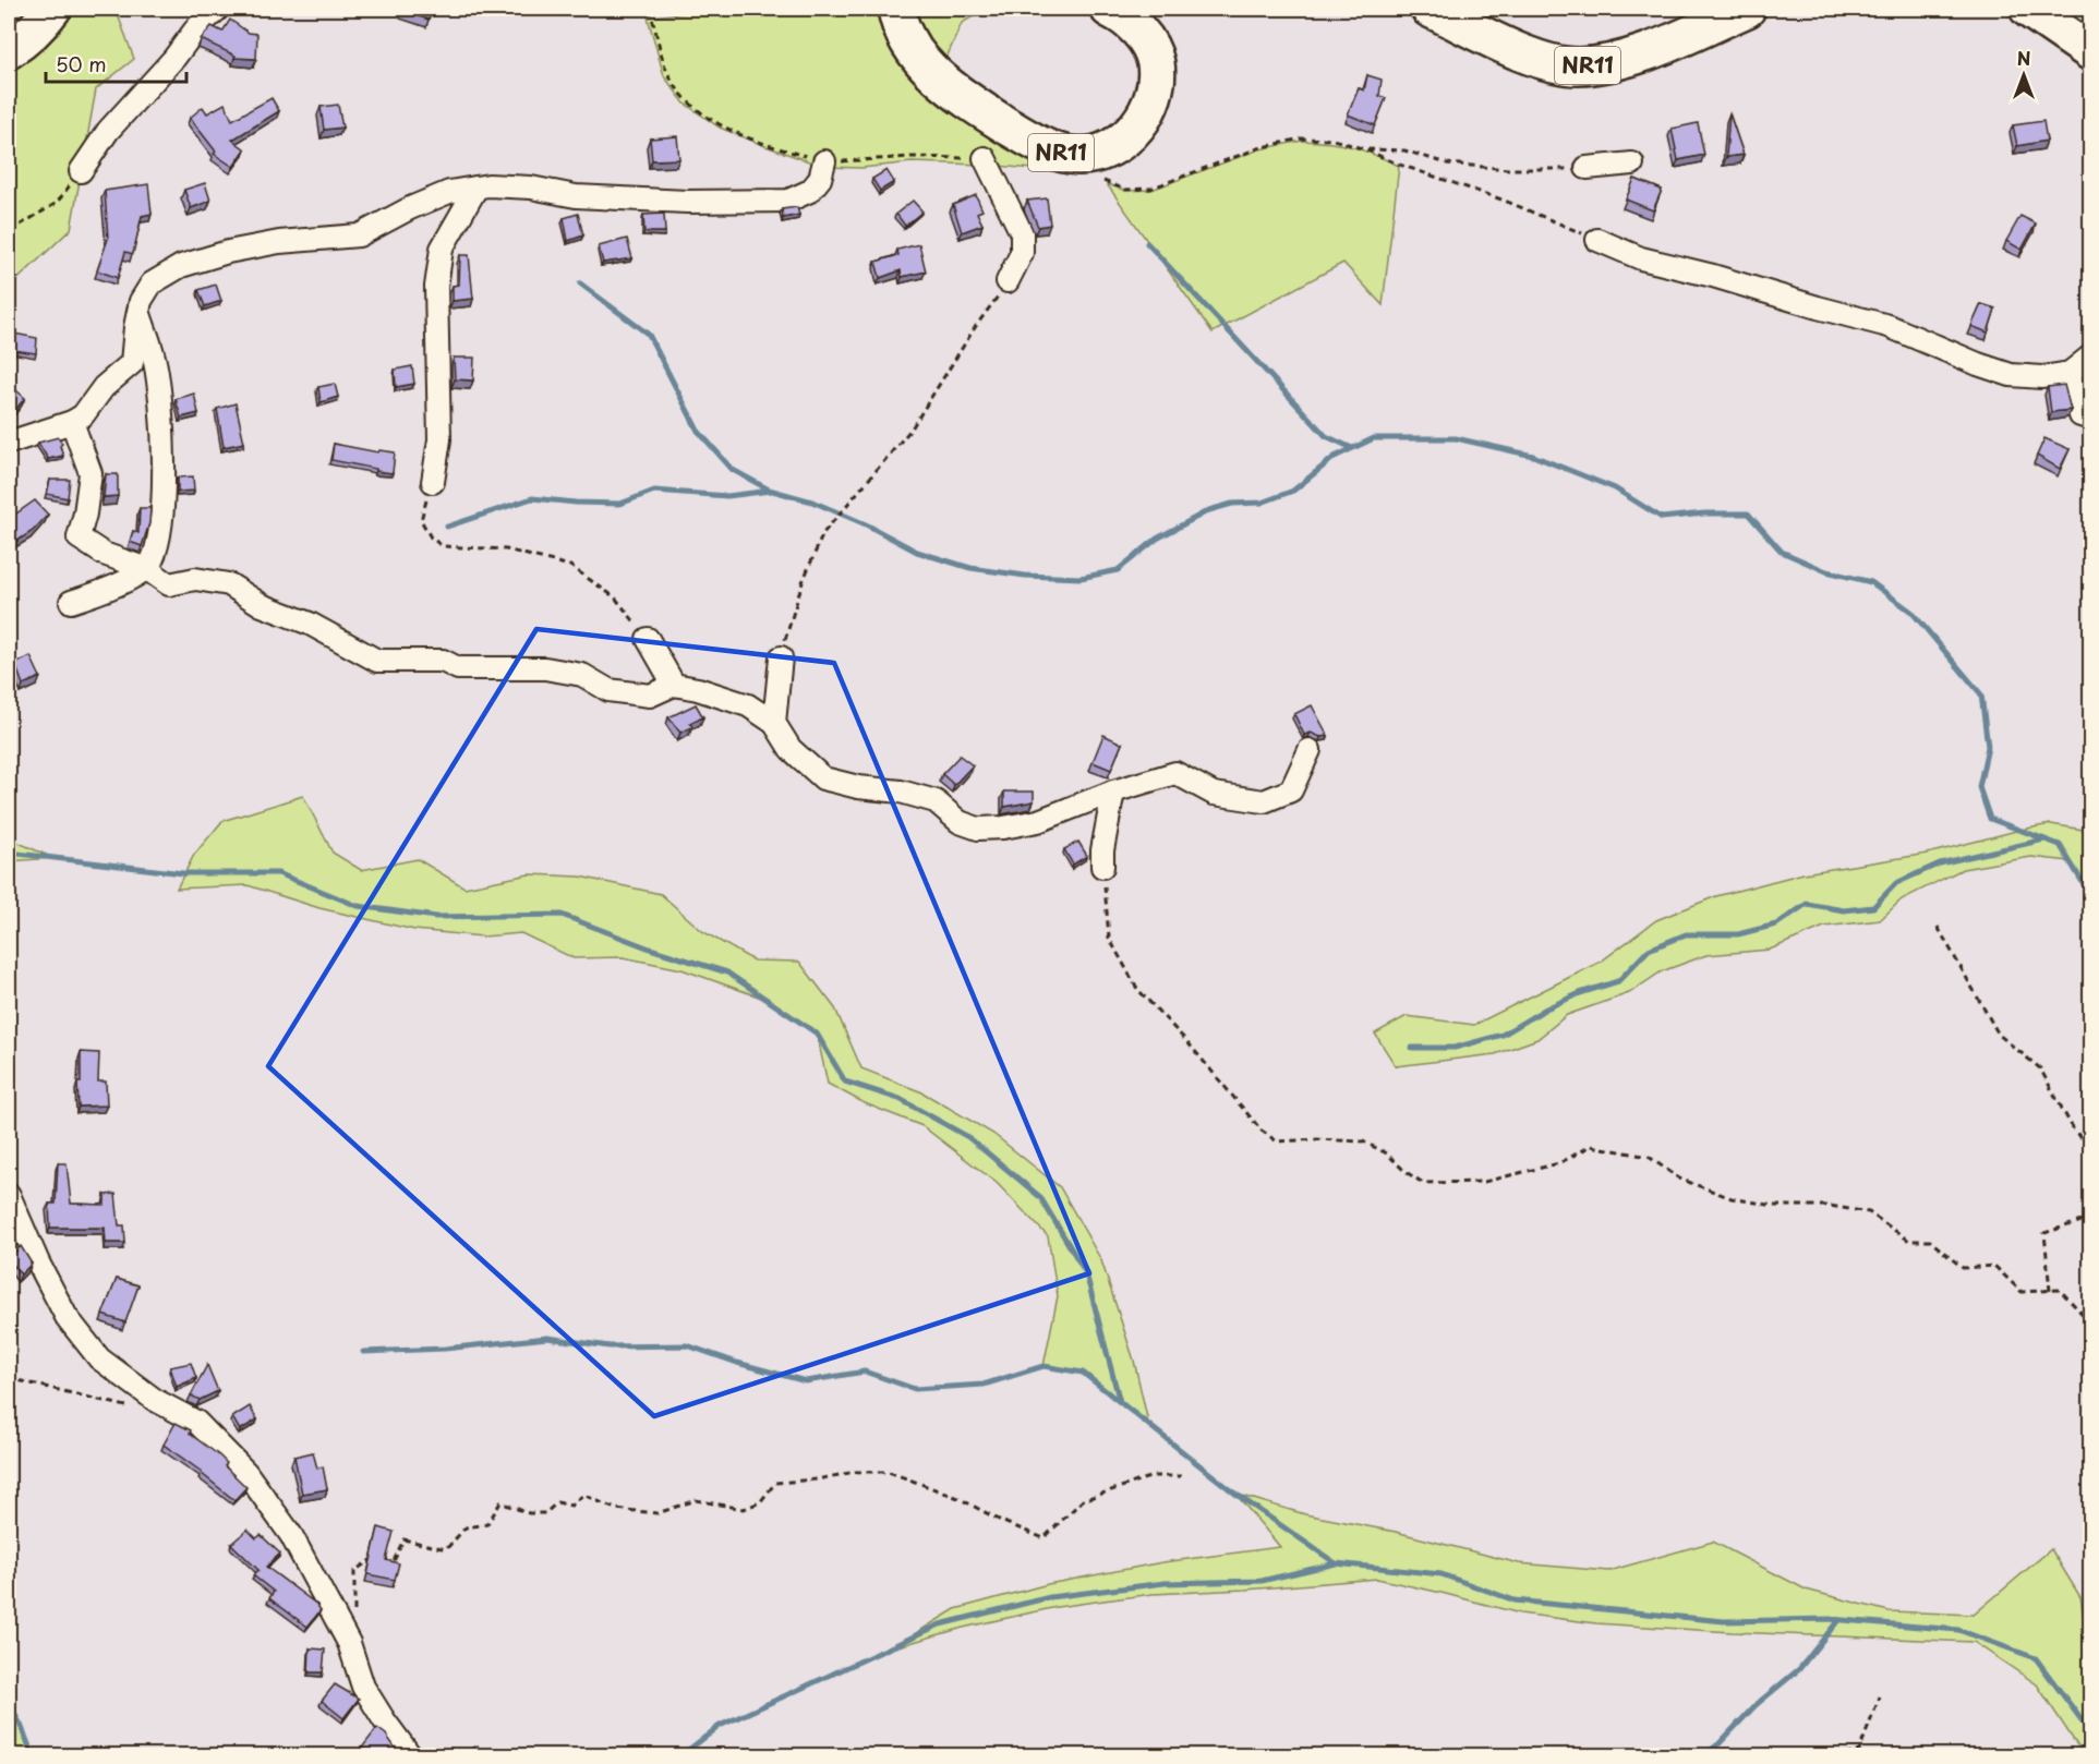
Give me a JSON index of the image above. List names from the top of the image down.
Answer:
{
  "streets": {
    "highway": ["NR11"]
  },
  "scale_bar": "50 m",
  "north": "top"
}
